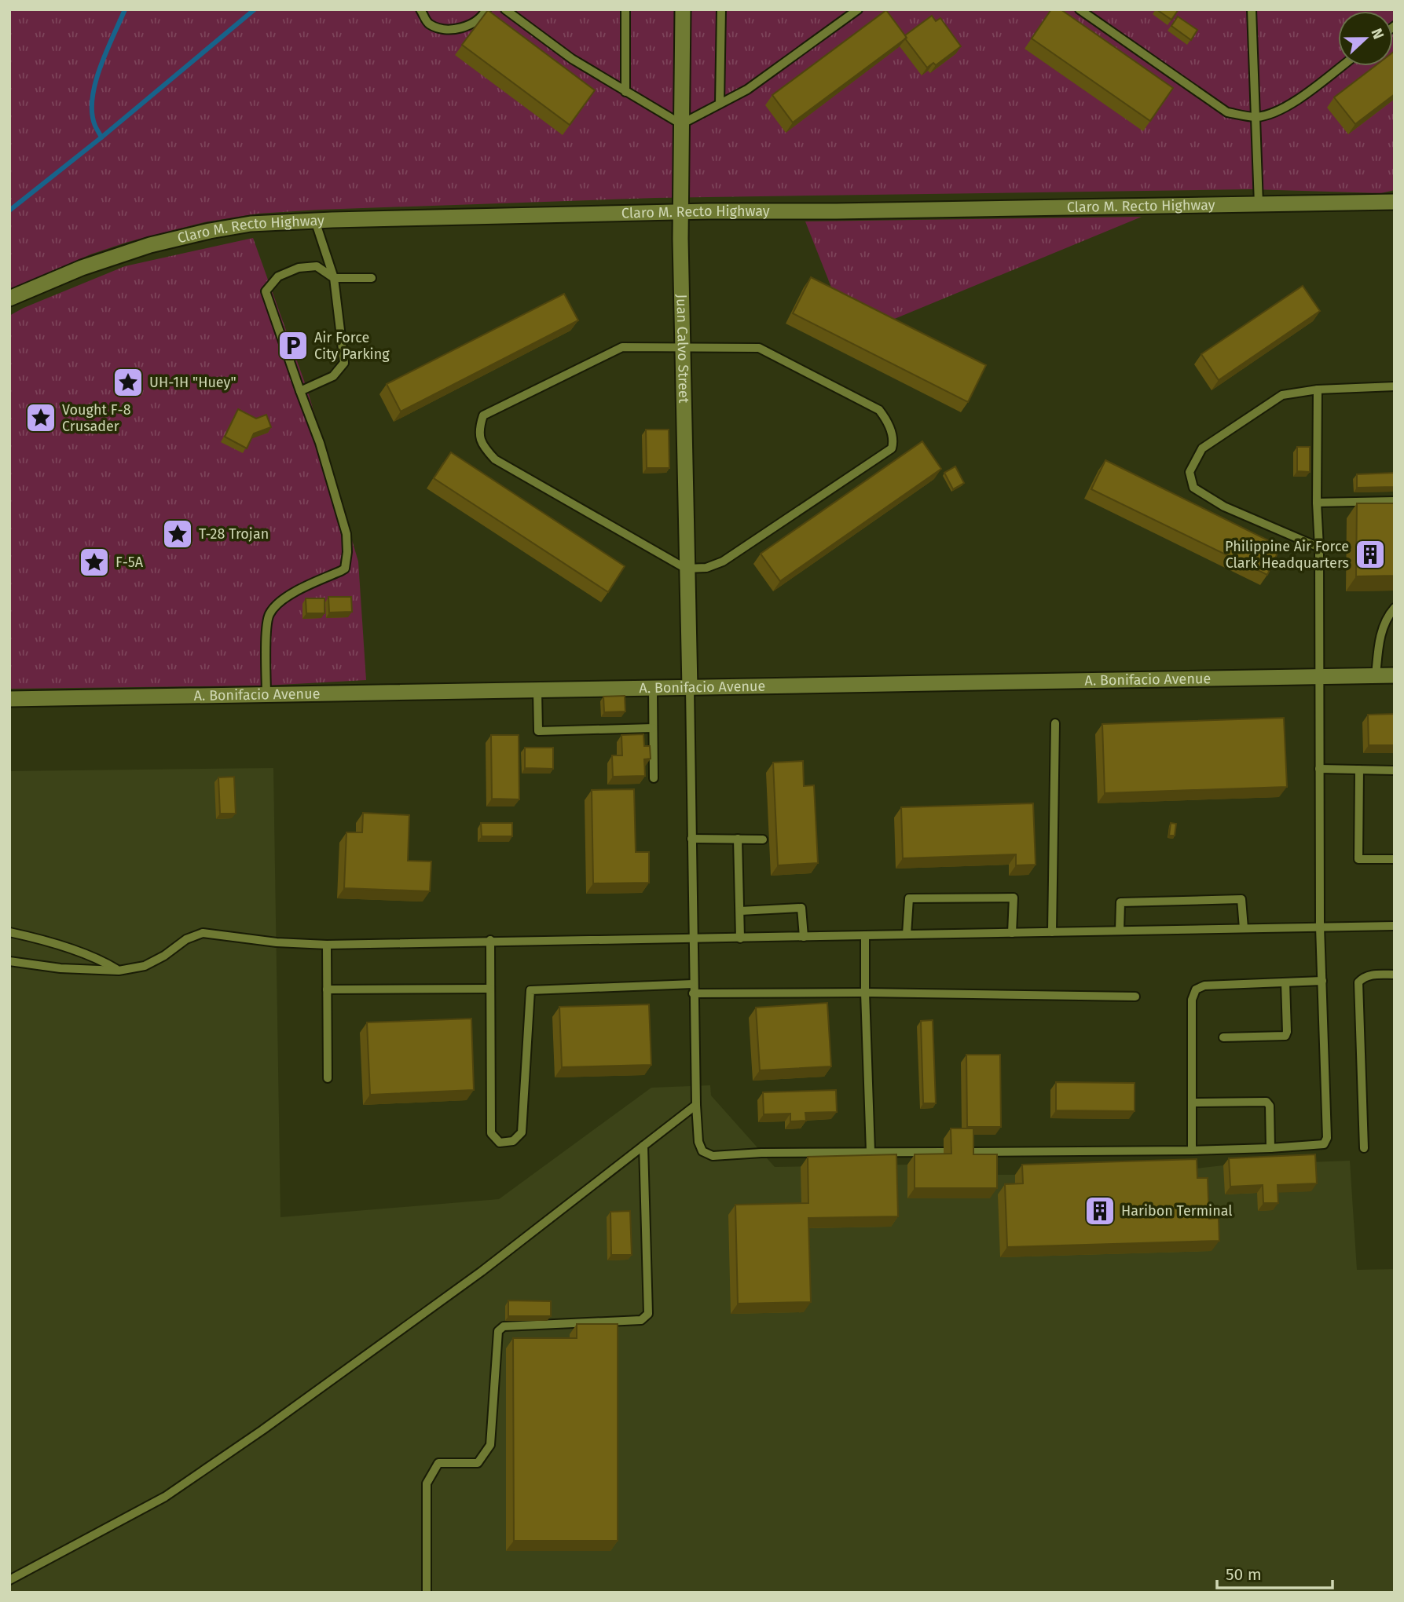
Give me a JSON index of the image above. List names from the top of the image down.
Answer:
{
  "streets": {
    "street": ["Claro M. Recto Highway", "Juan Calvo Street", "A. Bonifacio Avenue"]
  },
  "crossings": [
    ["Claro M. Recto Highway", "Juan Calvo Street"],
    ["Juan Calvo Street", "A. Bonifacio Avenue"]
  ],
  "places": {
    "parking": ["Air Force City Parking"],
    "place": [
      "UH-1H \"Huey\"",
      "Vought F-8 Crusader",
      "T-28 Trojan",
      "F-5A"
    ],
    "building": ["Philippine Air Force Clark Headquarters", "Haribon Terminal"]
  },
  "scale_bar": "50 m",
  "north": "right"
}
